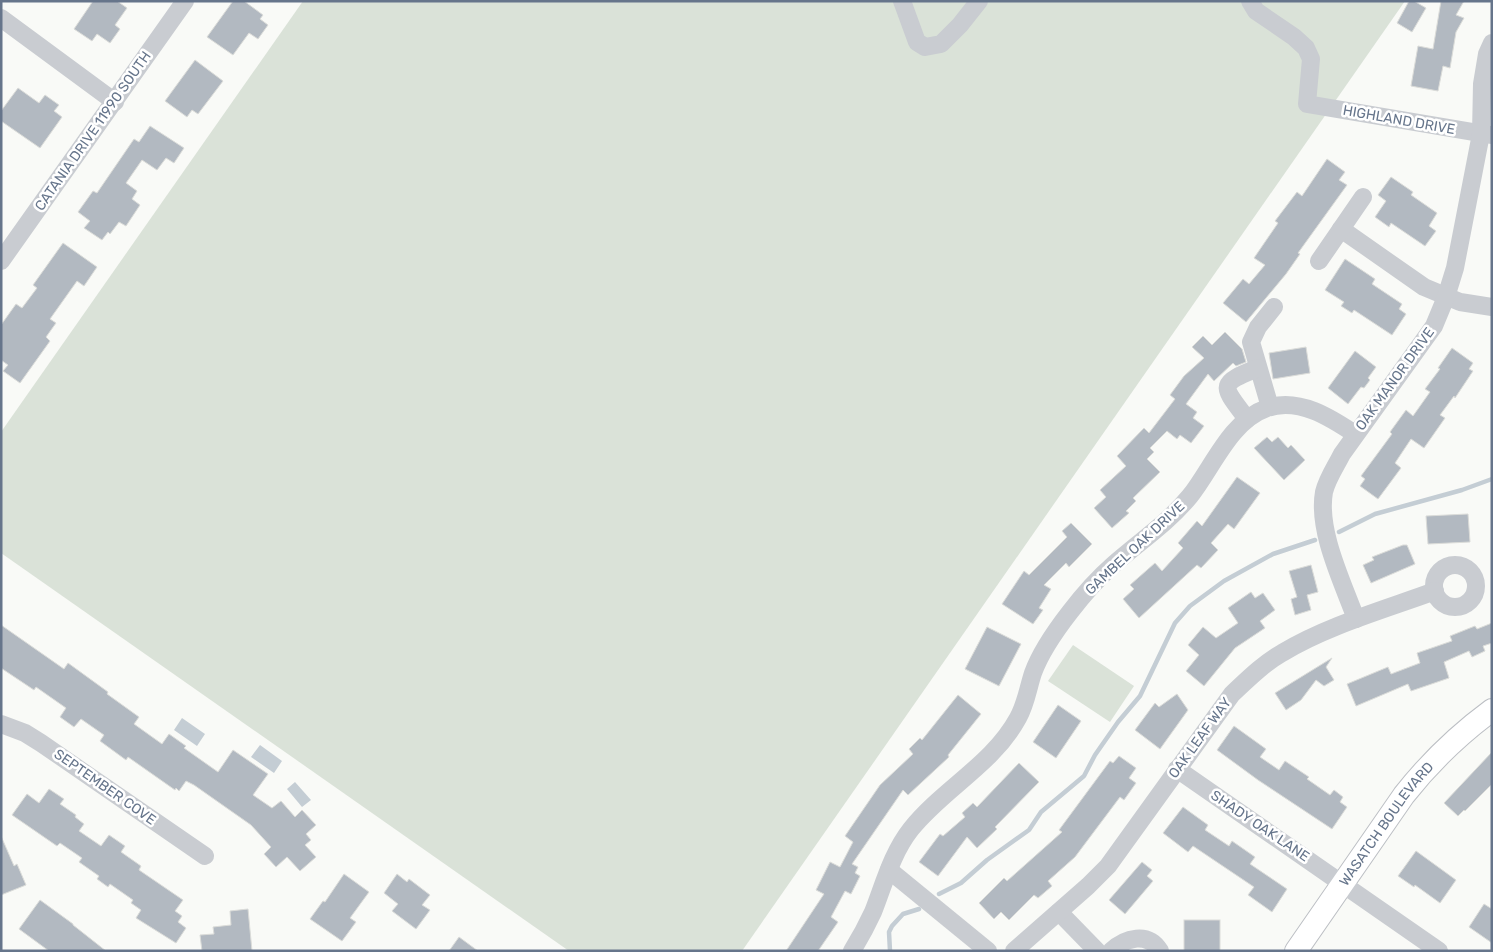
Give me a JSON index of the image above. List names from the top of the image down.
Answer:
{
  "streets": {
    "main road": ["WASATCH BOULEVARD"],
    "street": [
      "HIGHLAND DRIVE",
      "CATANIA DRIVE 11990 SOUTH",
      "OAK MANOR DRIVE",
      "GAMBEL OAK DRIVE",
      "OAK LEAF WAY",
      "SEPTEMBER COVE",
      "SHADY OAK LANE"
    ]
  },
  "crossings": [
    ["HIGHLAND DRIVE", "OAK MANOR DRIVE"],
    ["OAK MANOR DRIVE", "GAMBEL OAK DRIVE"],
    ["OAK MANOR DRIVE", "OAK LEAF WAY"],
    ["OAK LEAF WAY", "SHADY OAK LANE"],
    ["WASATCH BOULEVARD", "SHADY OAK LANE"]
  ]
}
